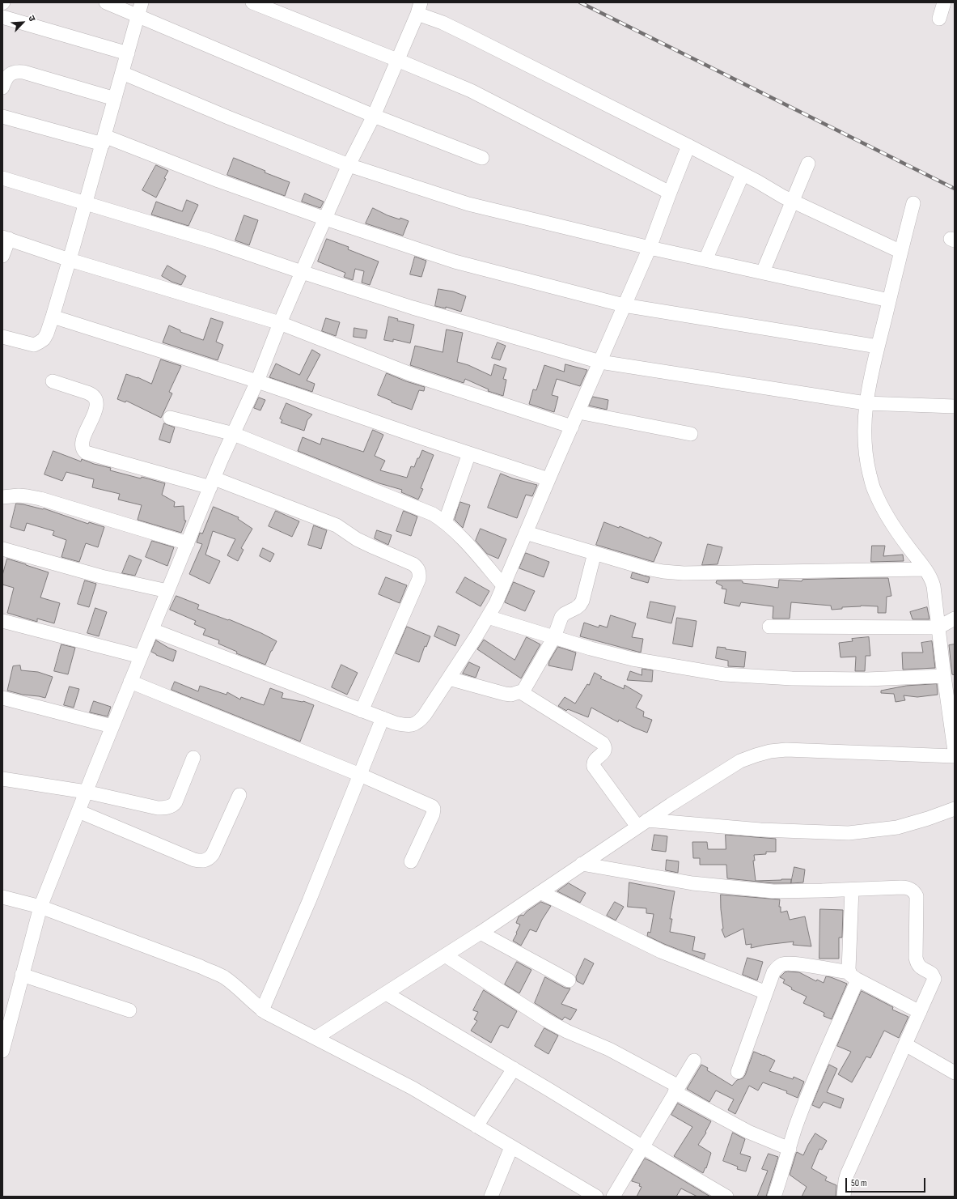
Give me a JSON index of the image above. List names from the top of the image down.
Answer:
{
  "scale_bar": "50 m",
  "north": "top right"
}
